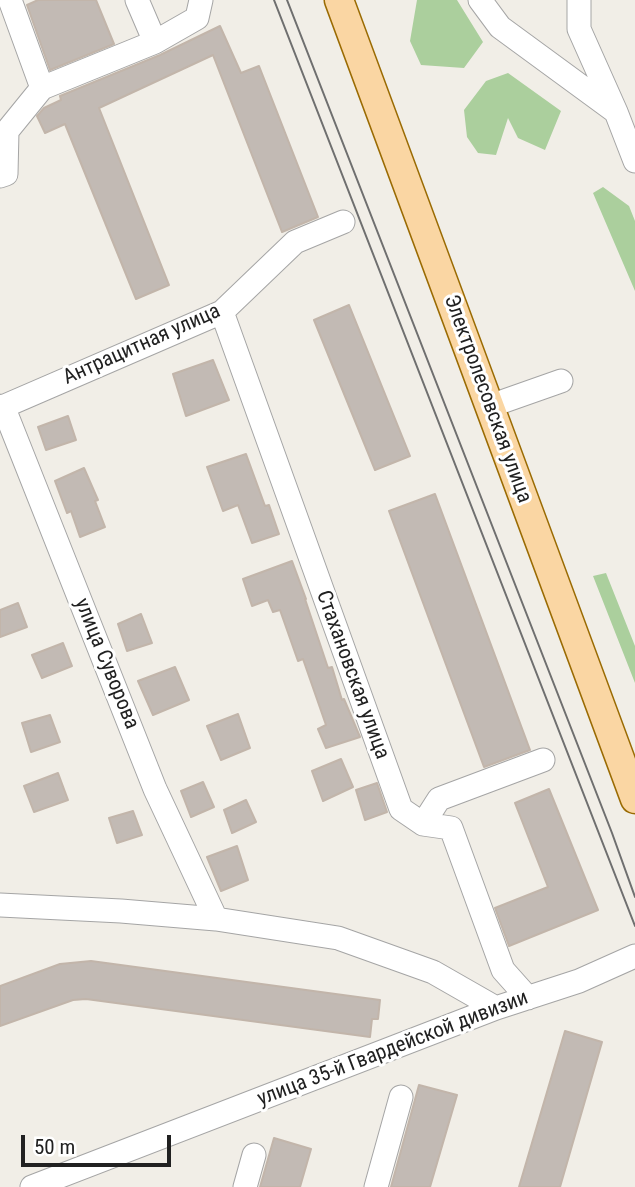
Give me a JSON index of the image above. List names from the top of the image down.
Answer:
{
  "streets": {
    "main road": ["Электролесовская улица"],
    "street": [
      "Антрацитная улица",
      "улица Суворова",
      "Стахановская улица",
      "улица 35-й Гвардейской дивизии"
    ]
  },
  "crossings": [
    ["Антрацитная улица", "улица Суворова"],
    ["Антрацитная улица", "Стахановская улица"],
    ["Стахановская улица", "улица 35-й Гвардейской дивизии"]
  ],
  "scale_bar": "50 m"
}
